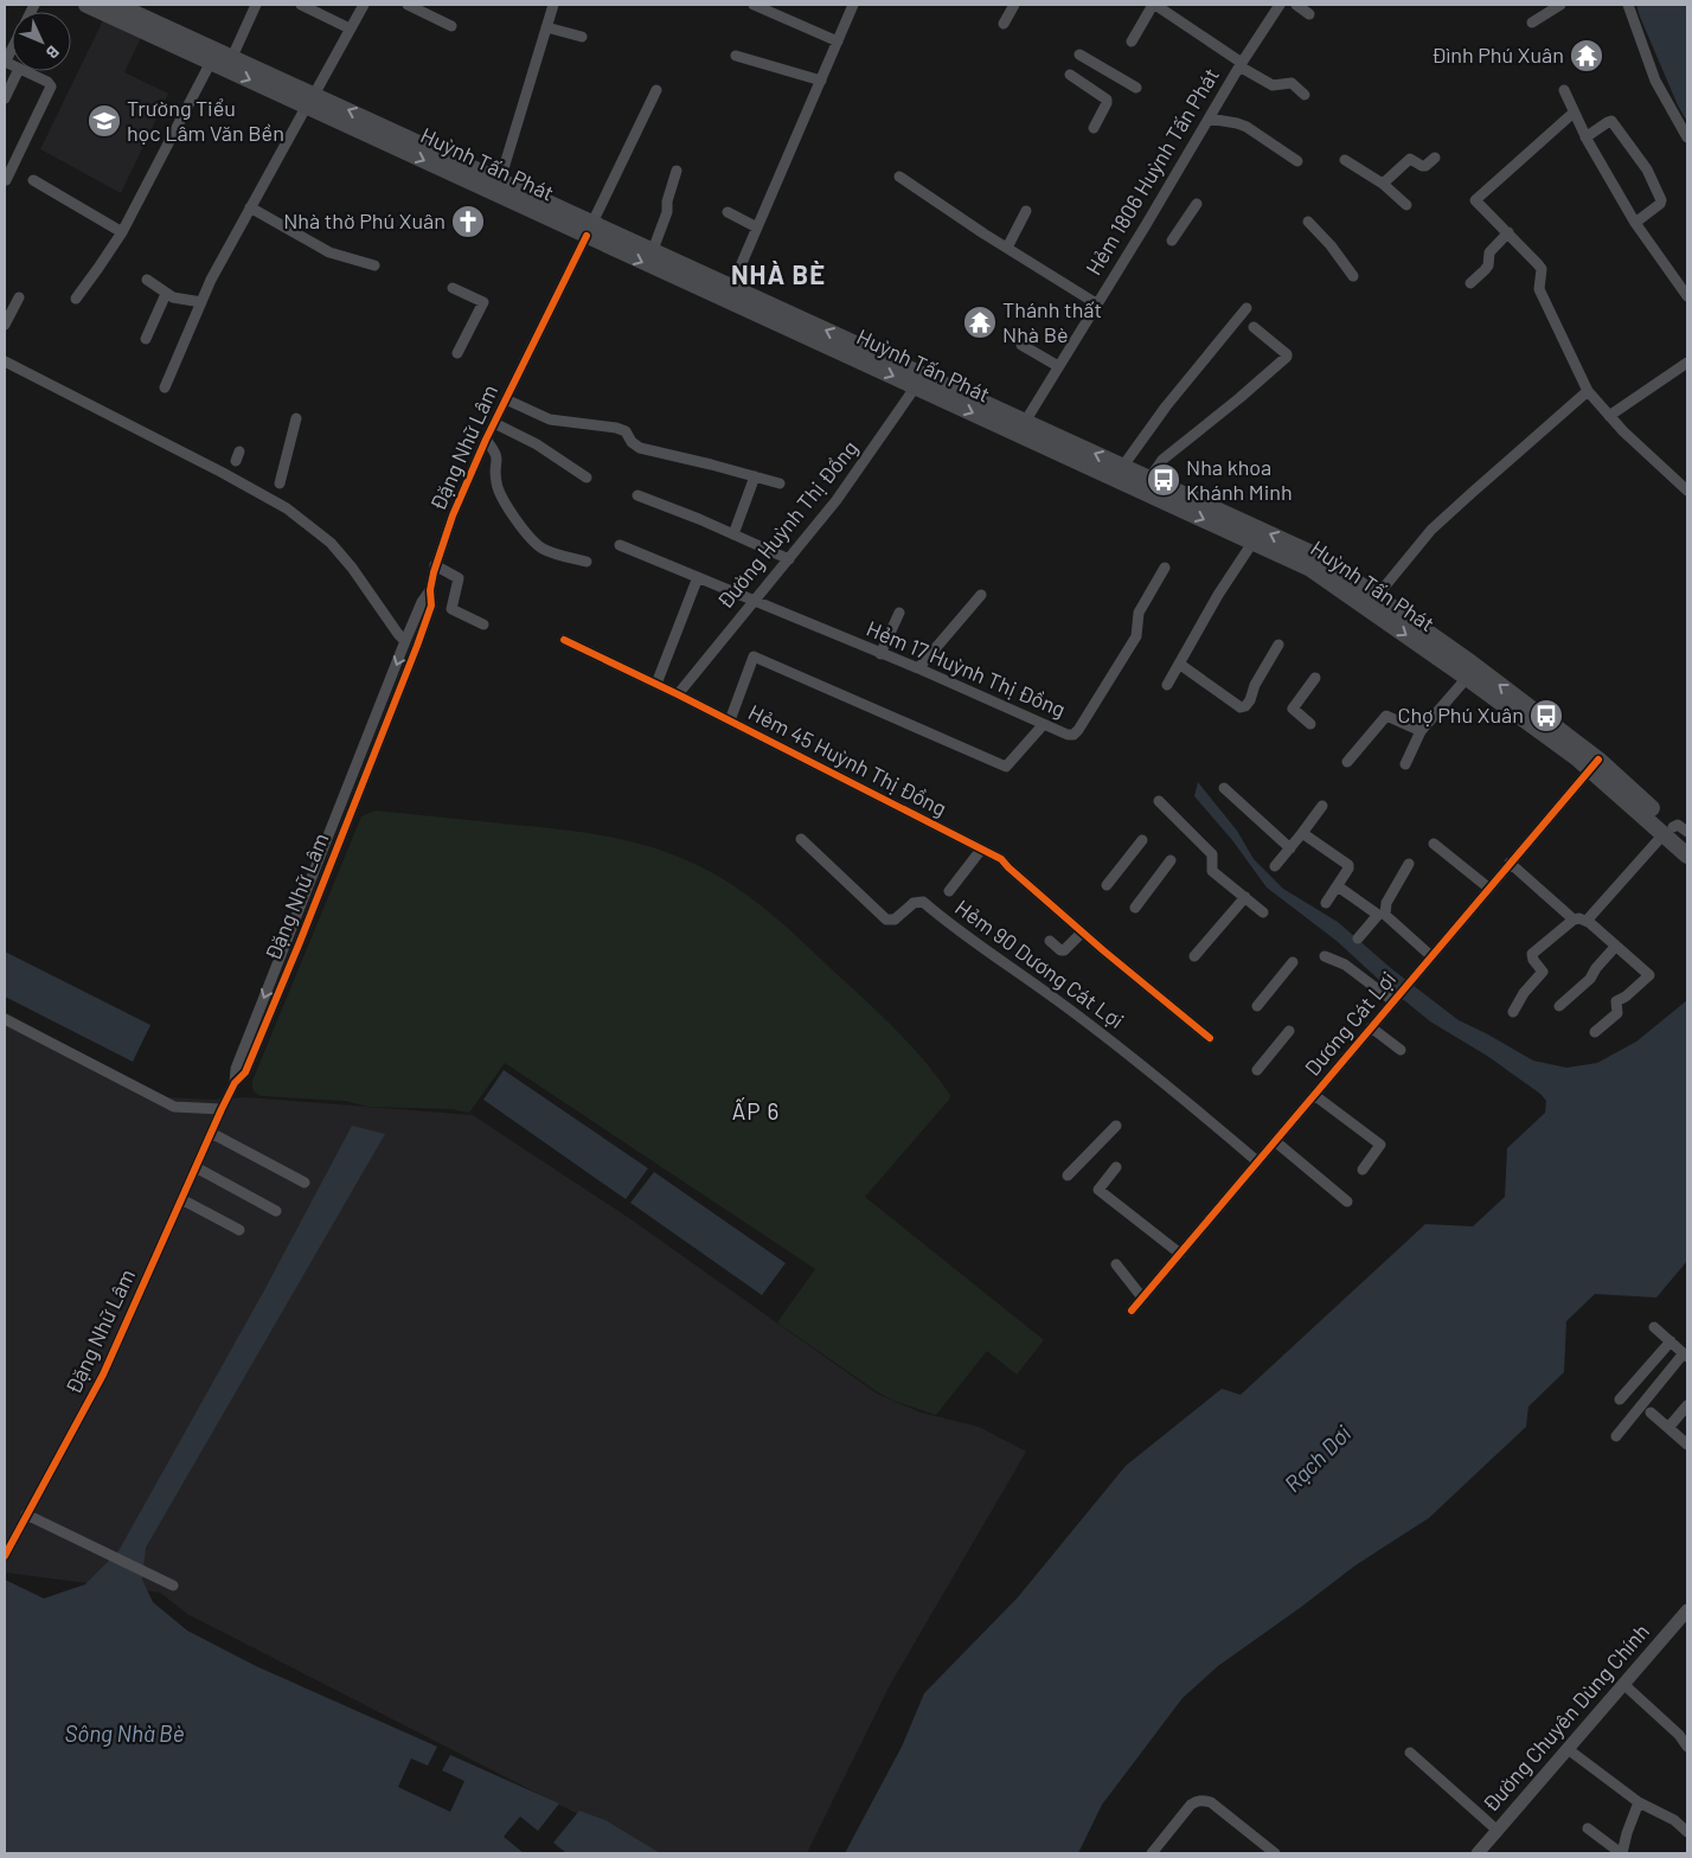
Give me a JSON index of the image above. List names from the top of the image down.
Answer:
{
  "streets": {
    "main road": ["Huỳnh Tấn Phát"],
    "street": [
      "Hẻm 1806 Huỳnh Tấn Phát",
      "Đặng Nhữ Lâm",
      "Đường Huỳnh Thị Đồng",
      "Hẻm 17 Huỳnh Thị Đồng",
      "Hẻm 45 Huỳnh Thị Đồng",
      "Hẻm 90 Dương Cát Lợi",
      "Dương Cát Lợi",
      "Đường Chuyên Dùng Chính"
    ]
  },
  "crossings": [
    ["Huỳnh Tấn Phát", "Hẻm 1806 Huỳnh Tấn Phát"],
    ["Huỳnh Tấn Phát", "Đặng Nhữ Lâm"],
    ["Huỳnh Tấn Phát", "Đường Huỳnh Thị Đồng"],
    ["Huỳnh Tấn Phát", "Dương Cát Lợi"],
    ["Đường Huỳnh Thị Đồng", "Hẻm 17 Huỳnh Thị Đồng"],
    ["Đường Huỳnh Thị Đồng", "Hẻm 45 Huỳnh Thị Đồng"],
    ["Hẻm 90 Dương Cát Lợi", "Dương Cát Lợi"]
  ],
  "districts": ["NHÀ BÈ", "ẤP 6"],
  "water": ["Rạch Dơi", "Sông Nhà Bè"],
  "places": {
    "temple": ["Đình Phú Xuân", "Thánh thất Nhà Bè"],
    "school or university": ["Trường Tiểu học Lâm Văn Bền"],
    "church": ["Nhà thờ Phú Xuân"],
    "bus stop": ["Nha khoa Khánh Minh", "Chợ Phú Xuân"]
  },
  "north": "bottom right"
}
